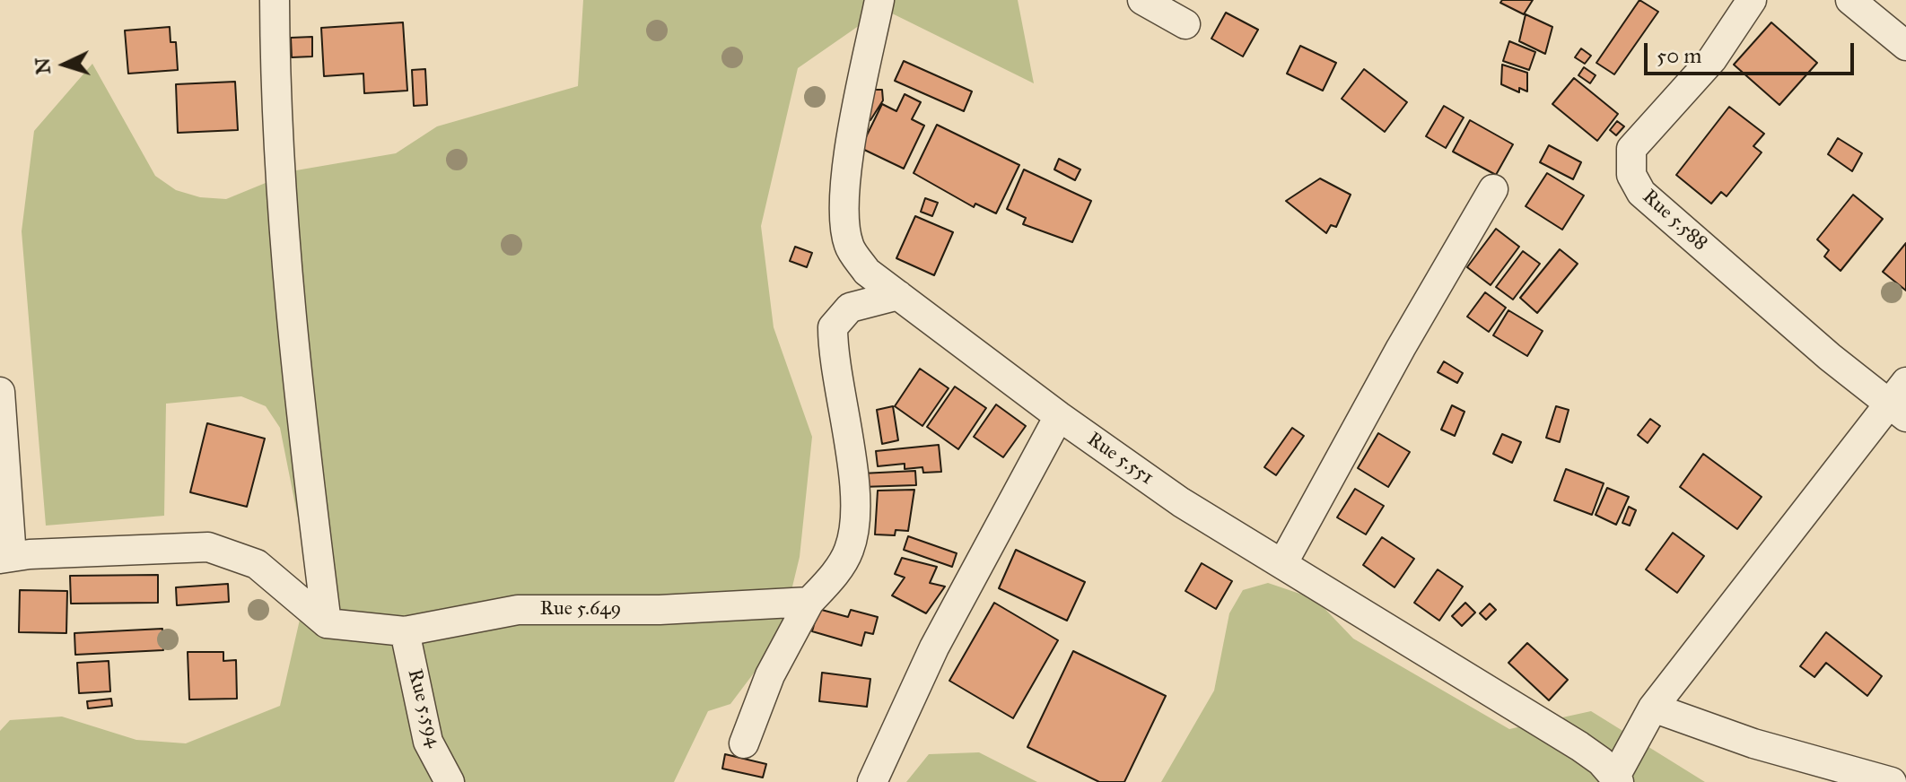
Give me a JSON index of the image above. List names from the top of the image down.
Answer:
{
  "streets": {
    "street": [
      "Rue 5.588",
      "Rue 5.551",
      "Rue 5.649",
      "Rue 5.594"
    ]
  },
  "crossings": [
    ["Rue 5.649", "Rue 5.594"]
  ],
  "scale_bar": "50 m",
  "north": "left"
}
